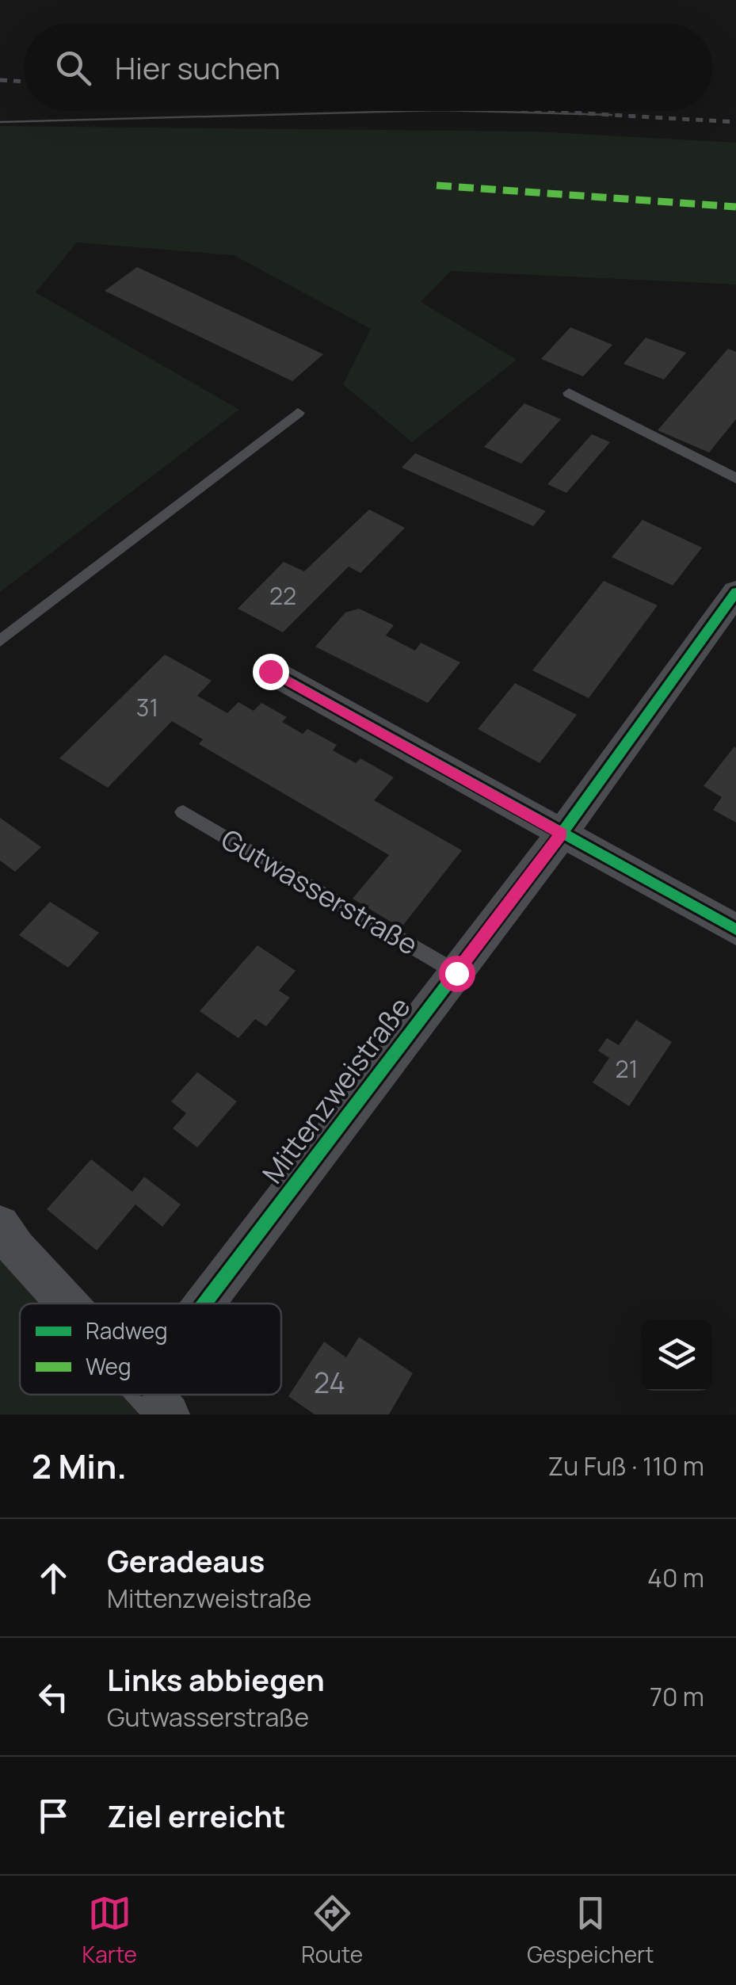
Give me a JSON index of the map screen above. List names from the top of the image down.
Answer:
{
  "streets": {
    "street": ["Mittenzweistraße"],
    "lane": ["Gutwasserstraße"]
  },
  "crossings": [
    ["Gutwasserstraße", "Mittenzweistraße"]
  ],
  "house_numbers": [
    "22",
    "31",
    "21",
    "24"
  ],
  "legend": ["Radweg", "Weg"],
  "page": {
    "search": "Hier suchen",
    "heading": ["2 Min.", "Zu Fuß · 110 m"],
    "list": [
      ["Geradeaus", "Mittenzweistraße", "40 m"],
      ["Links abbiegen", "Gutwasserstraße", "70 m"],
      "Ziel erreicht"
    ],
    "nav": ["Karte", "Route", "Gespeichert"]
  }
}
